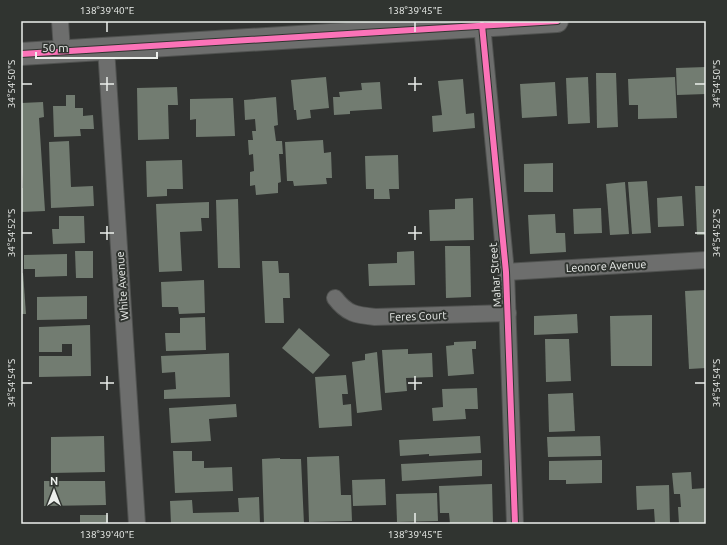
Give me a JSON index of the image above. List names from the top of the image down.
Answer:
{
  "streets": {
    "street": [
      "Leonore Avenue",
      "Mahar Street",
      "White Avenue",
      "Feres Court"
    ]
  },
  "crossings": [
    ["Leonore Avenue", "Mahar Street"],
    ["Mahar Street", "Feres Court"]
  ],
  "scale_bar": "50 m",
  "north": "top",
  "coordinates": [
    "138°39'40\"E",
    "138°39'45\"E",
    "34°54'50\"S",
    "34°54'52\"S",
    "34°54'54\"S"
  ]
}
